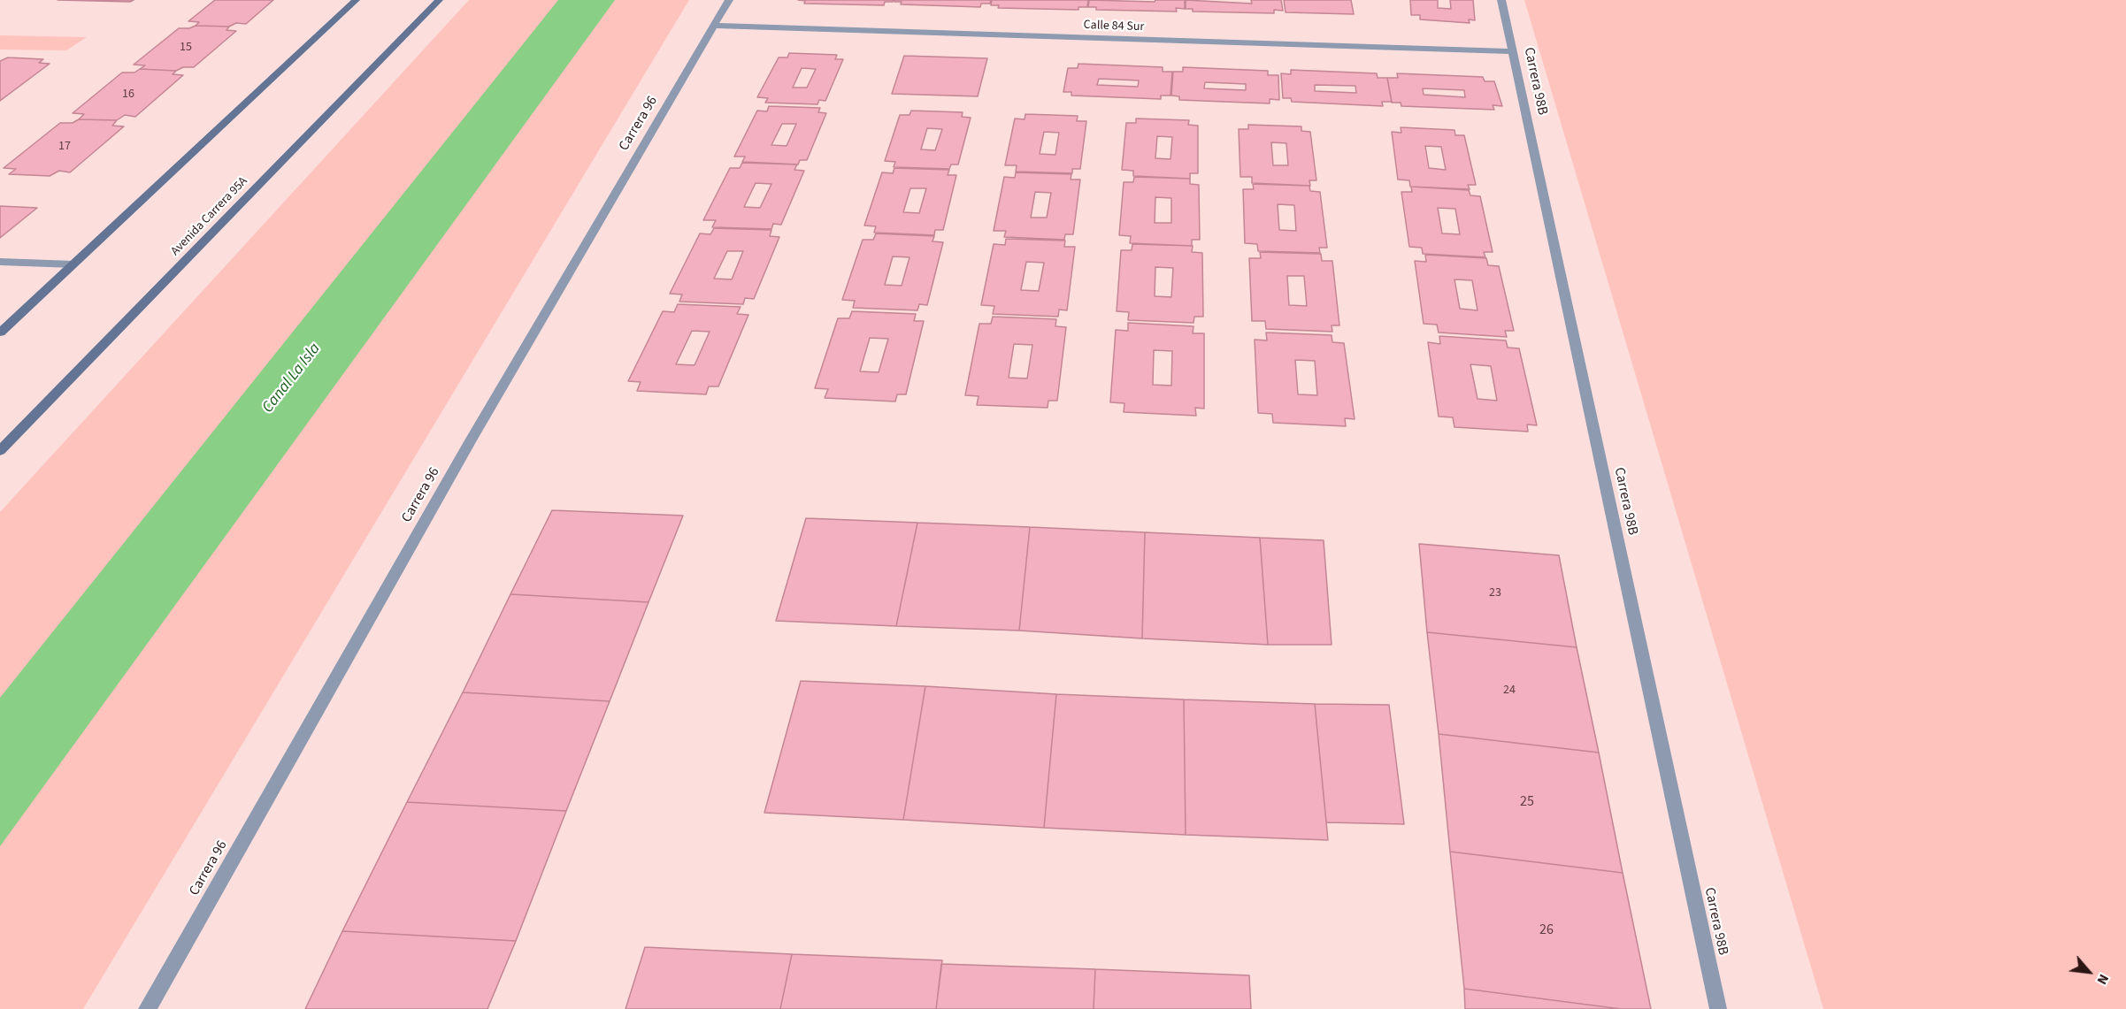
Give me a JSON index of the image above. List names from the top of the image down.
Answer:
{
  "streets": {
    "main road": ["Avenida Carrera 95A"],
    "street": ["Calle 84 Sur", "Carrera 98B", "Carrera 96"]
  },
  "crossings": [
    ["Calle 84 Sur", "Carrera 98B"],
    ["Calle 84 Sur", "Carrera 96"]
  ],
  "water": ["Canal La Isla"],
  "house_numbers": [
    "15",
    "16",
    "17",
    "23",
    "24",
    "25",
    "26"
  ],
  "north": "bottom right"
}
